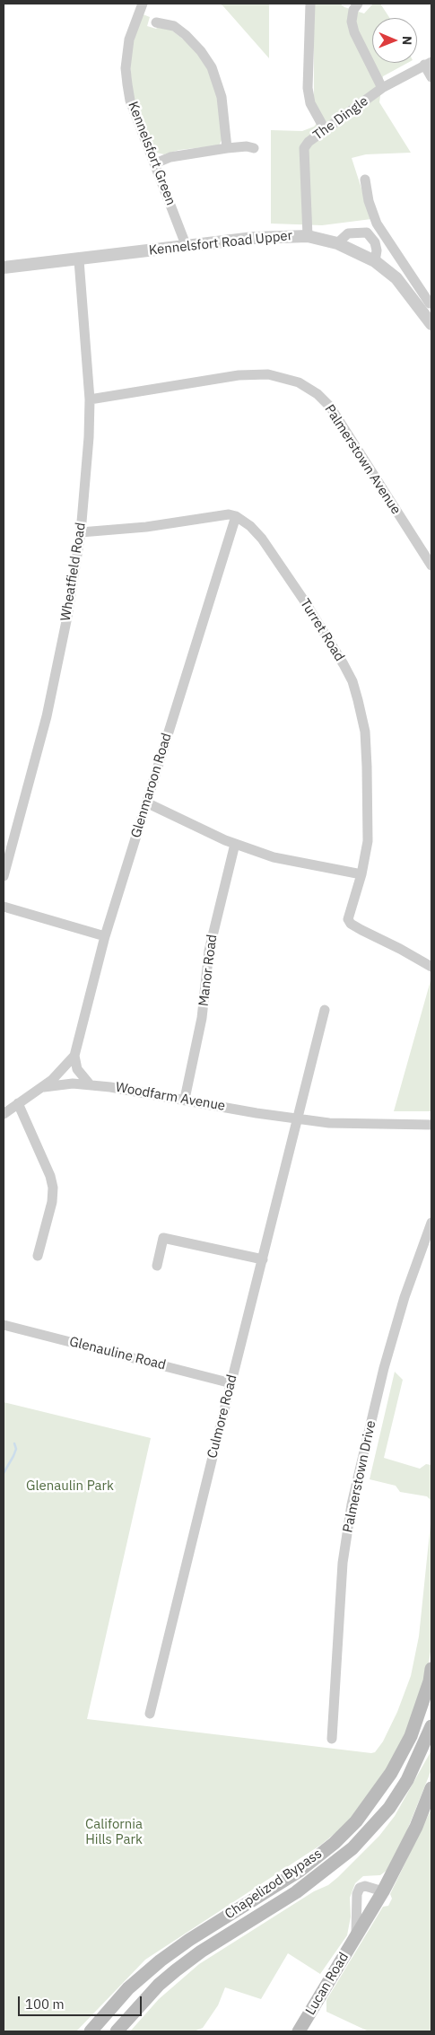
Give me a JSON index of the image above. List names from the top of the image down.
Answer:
{
  "streets": {
    "main road": ["Chapelizod Bypass", "Lucan Road"],
    "street": [
      "The Dingle",
      "Kennelsfort Green",
      "Kennelsfort Road Upper",
      "Palmerstown Avenue",
      "Wheatfield Road",
      "Turret Road",
      "Glenmaroon Road",
      "Manor Road",
      "Woodfarm Avenue",
      "Glenauline Road",
      "Culmore Road",
      "Palmerstown Drive"
    ]
  },
  "crossings": [
    ["The Dingle", "Kennelsfort Road Upper"],
    ["Kennelsfort Green", "Kennelsfort Road Upper"],
    ["Kennelsfort Road Upper", "Wheatfield Road"],
    ["Palmerstown Avenue", "Wheatfield Road"],
    ["Turret Road", "Glenmaroon Road"],
    ["Glenmaroon Road", "Woodfarm Avenue"],
    ["Manor Road", "Woodfarm Avenue"],
    ["Woodfarm Avenue", "Culmore Road"],
    ["Glenauline Road", "Culmore Road"]
  ],
  "parks": ["Glenaulin Park", "California Hills Park"],
  "scale_bar": "100 m",
  "north": "right"
}
